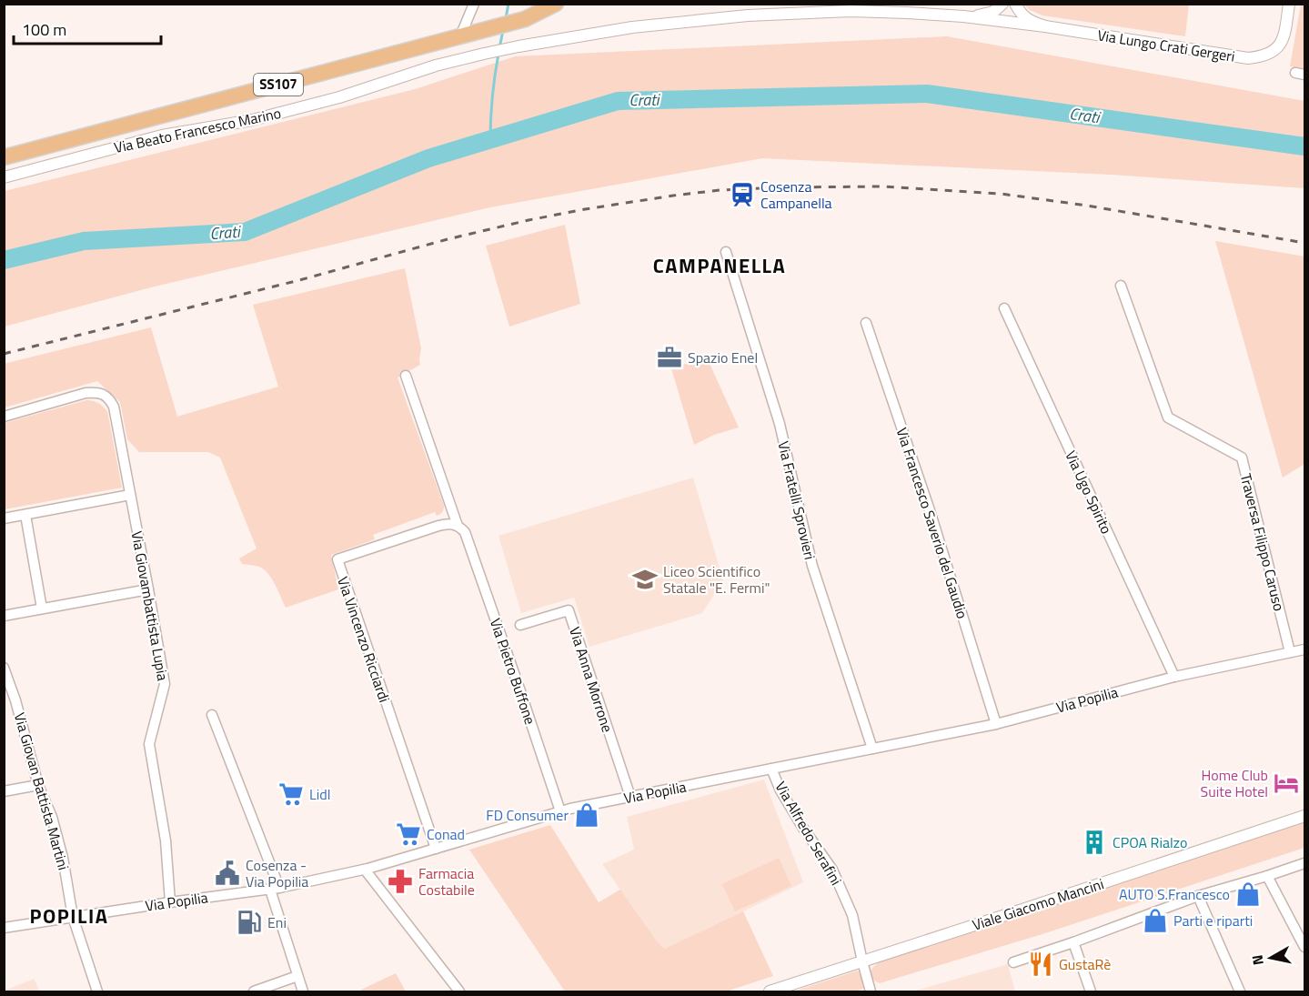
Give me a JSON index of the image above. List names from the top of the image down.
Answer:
{
  "streets": {
    "main road": ["SS107"],
    "street": [
      "Via Lungo Crati Gergeri",
      "Via Beato Francesco Marino",
      "Via Ugo Spirito",
      "Via Fratelli Sprovieri",
      "Via Francesco Saverio del Gaudio",
      "Traversa Filippo Caruso",
      "Via Giovambattista Lupia",
      "Via Vincenzo Ricciardi",
      "Via Pietro Buffone",
      "Via Anna Morrone",
      "Via Popilia",
      "Via Giovan Battista Martini",
      "Via Alfredo Serafini",
      "Viale Giacomo Mancini"
    ]
  },
  "crossings": [
    ["Via Ugo Spirito", "Via Popilia"],
    ["Via Fratelli Sprovieri", "Via Popilia"],
    ["Via Francesco Saverio del Gaudio", "Via Popilia"],
    ["Traversa Filippo Caruso", "Via Popilia"],
    ["Via Giovambattista Lupia", "Via Popilia"],
    ["Via Vincenzo Ricciardi", "Via Pietro Buffone"],
    ["Via Vincenzo Ricciardi", "Via Popilia"],
    ["Via Pietro Buffone", "Via Popilia"],
    ["Via Anna Morrone", "Via Popilia"],
    ["Via Popilia", "Via Giovan Battista Martini"],
    ["Via Popilia", "Via Alfredo Serafini"],
    ["Via Alfredo Serafini", "Viale Giacomo Mancini"]
  ],
  "districts": ["CAMPANELLA", "POPILIA"],
  "water": ["Crati"],
  "places": {
    "station": ["Cosenza Campanella"],
    "office": ["Spazio Enel"],
    "school or university": ["Liceo Scientifico Statale \"E. Fermi\""],
    "hotel": ["Home Club Suite Hotel"],
    "supermarket": ["Lidl", "Conad"],
    "shop": ["FD Consumer", "AUTO S.Francesco", "Parti e riparti"],
    "building": ["CPOA Rialzo"],
    "public building": ["Cosenza - Via Popilia"],
    "pharmacy": ["Farmacia Costabile"],
    "fuel station": ["Eni"],
    "restaurant": ["GustaRè"]
  },
  "scale_bar": "100 m",
  "north": "left"
}
